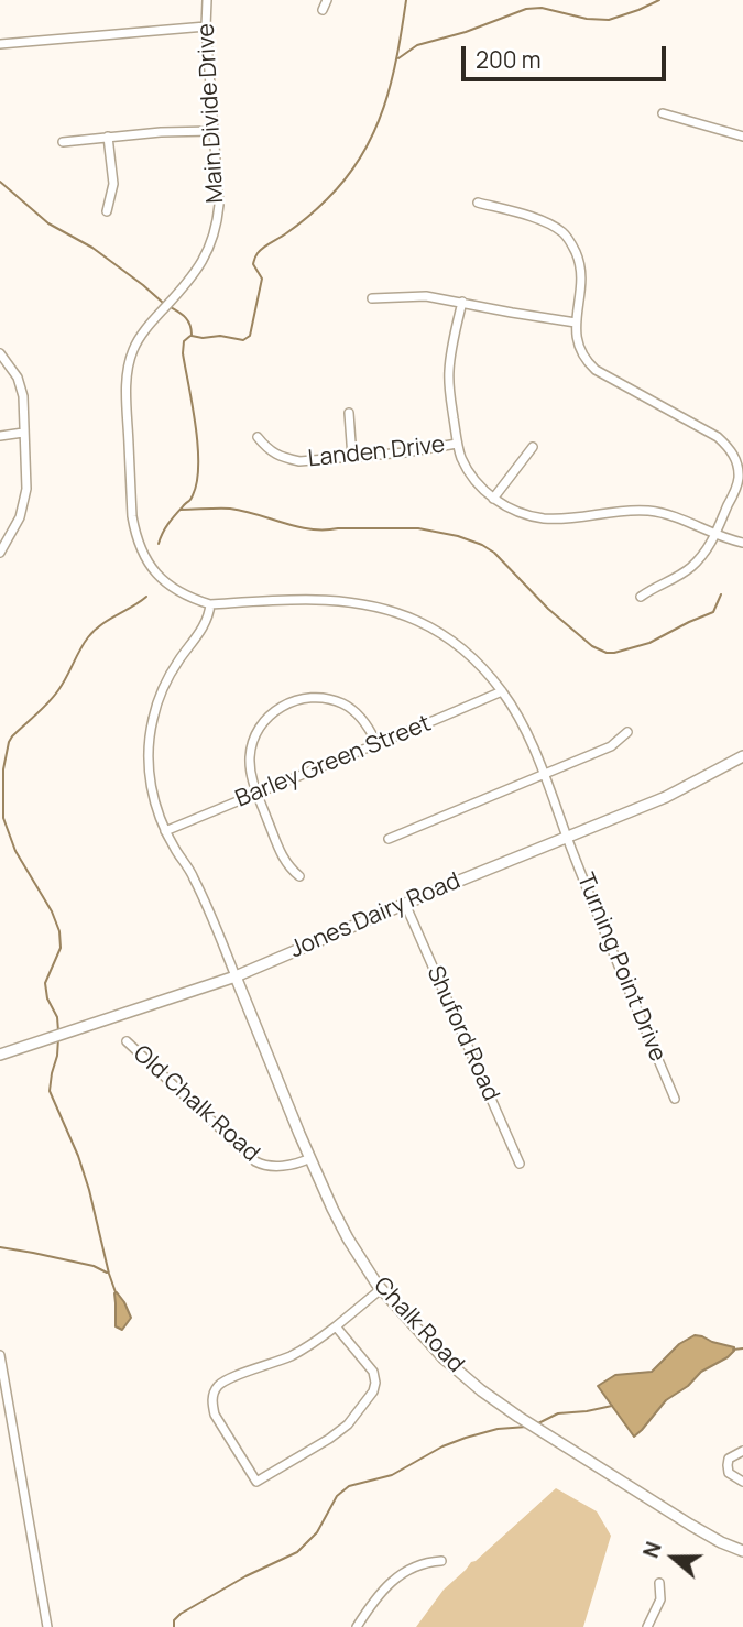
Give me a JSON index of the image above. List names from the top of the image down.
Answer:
{
  "streets": {
    "street": [
      "Main Divide Drive",
      "Landen Drive",
      "Barley Green Street",
      "Jones Dairy Road",
      "Turning Point Drive",
      "Shuford Road",
      "Old Chalk Road",
      "Chalk Road"
    ]
  },
  "crossings": [
    ["Main Divide Drive", "Barley Green Street"],
    ["Main Divide Drive", "Jones Dairy Road"],
    ["Main Divide Drive", "Turning Point Drive"],
    ["Jones Dairy Road", "Turning Point Drive"],
    ["Jones Dairy Road", "Shuford Road"],
    ["Jones Dairy Road", "Chalk Road"],
    ["Old Chalk Road", "Chalk Road"]
  ],
  "scale_bar": "200 m",
  "north": "left"
}
